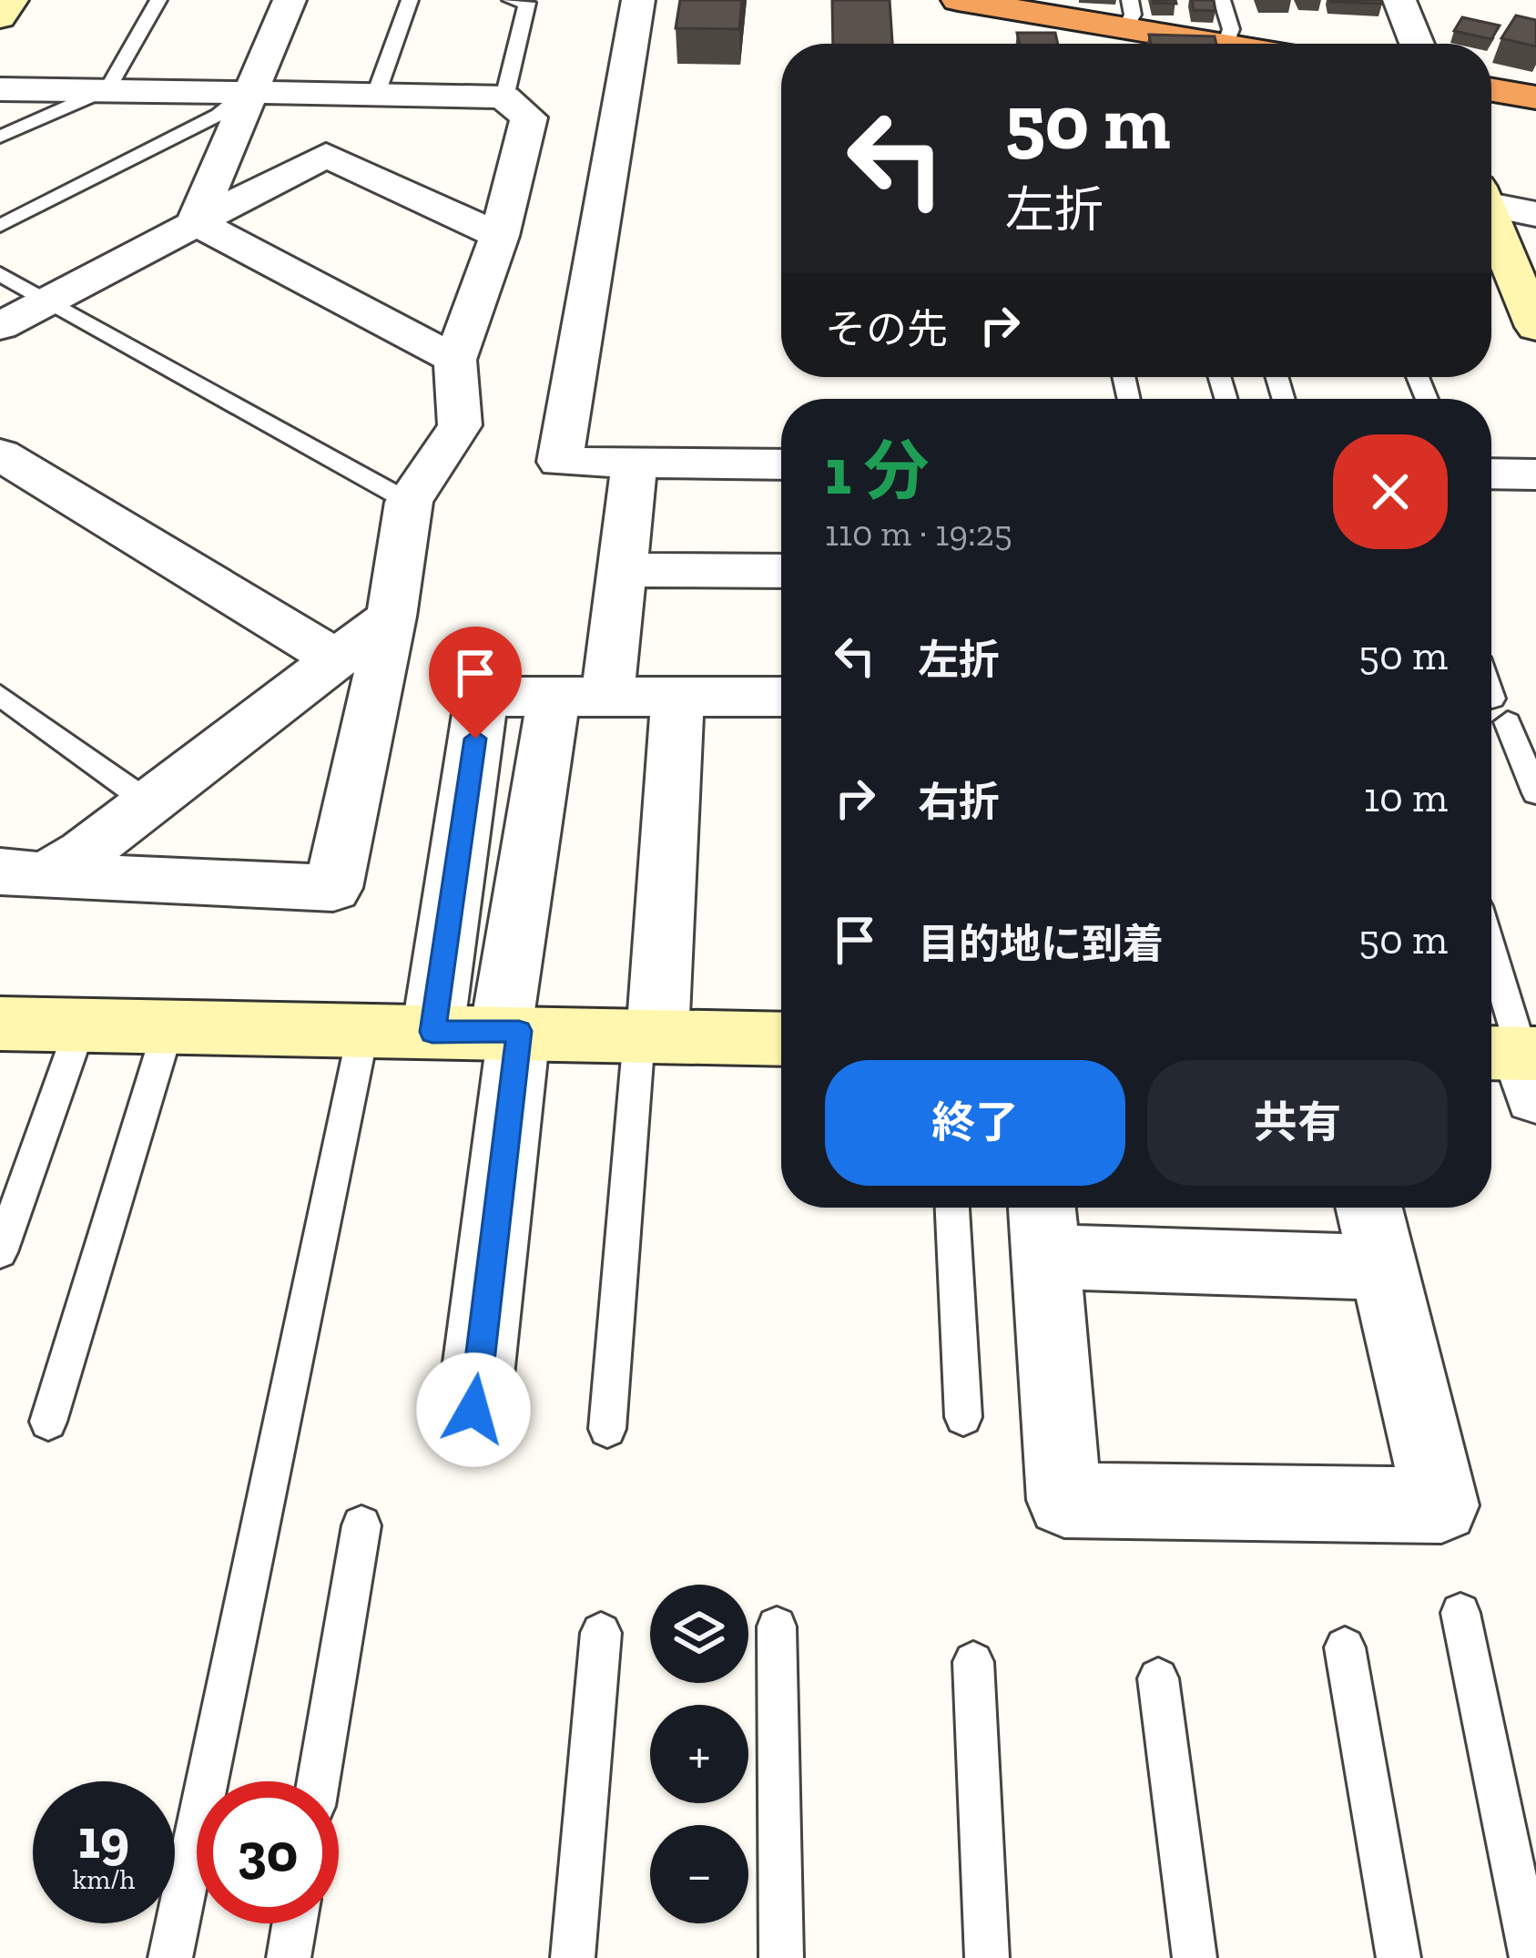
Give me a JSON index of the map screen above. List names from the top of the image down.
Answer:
{
  "page": {
    "turn": ["50 m", "左折"],
    "then": "その先",
    "heading": ["1 分", "110 m · 19:25"],
    "list": [
      {
        "name": "左折",
        "value": "50 m"
      },
      {
        "name": "右折",
        "value": "10 m"
      },
      {
        "name": "目的地に到着",
        "value": "50 m"
      }
    ],
    "buttons": ["終了", "共有"],
    "map_buttons": ["+", "−"],
    "speed": "19 km/h",
    "limit": "30"
  }
}
